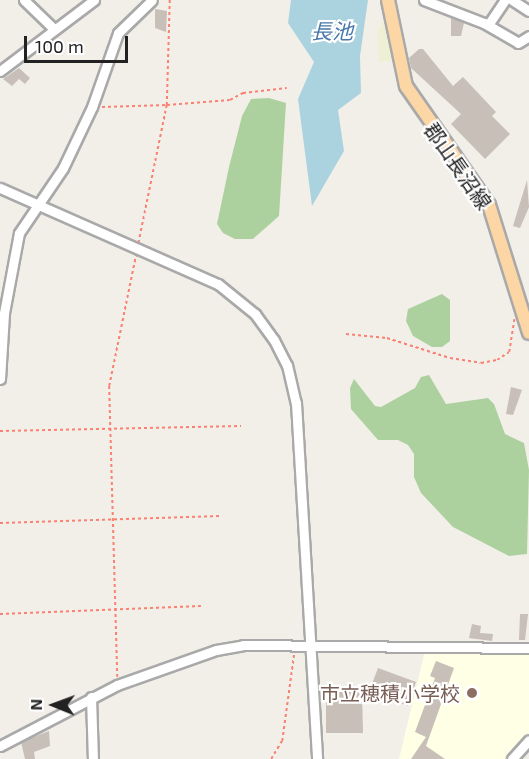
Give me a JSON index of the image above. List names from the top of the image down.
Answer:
{
  "streets": {
    "main road": ["郡山長沼線"]
  },
  "water": ["長池"],
  "places": ["市立穂積小学校"],
  "scale_bar": "100 m",
  "north": "left"
}
